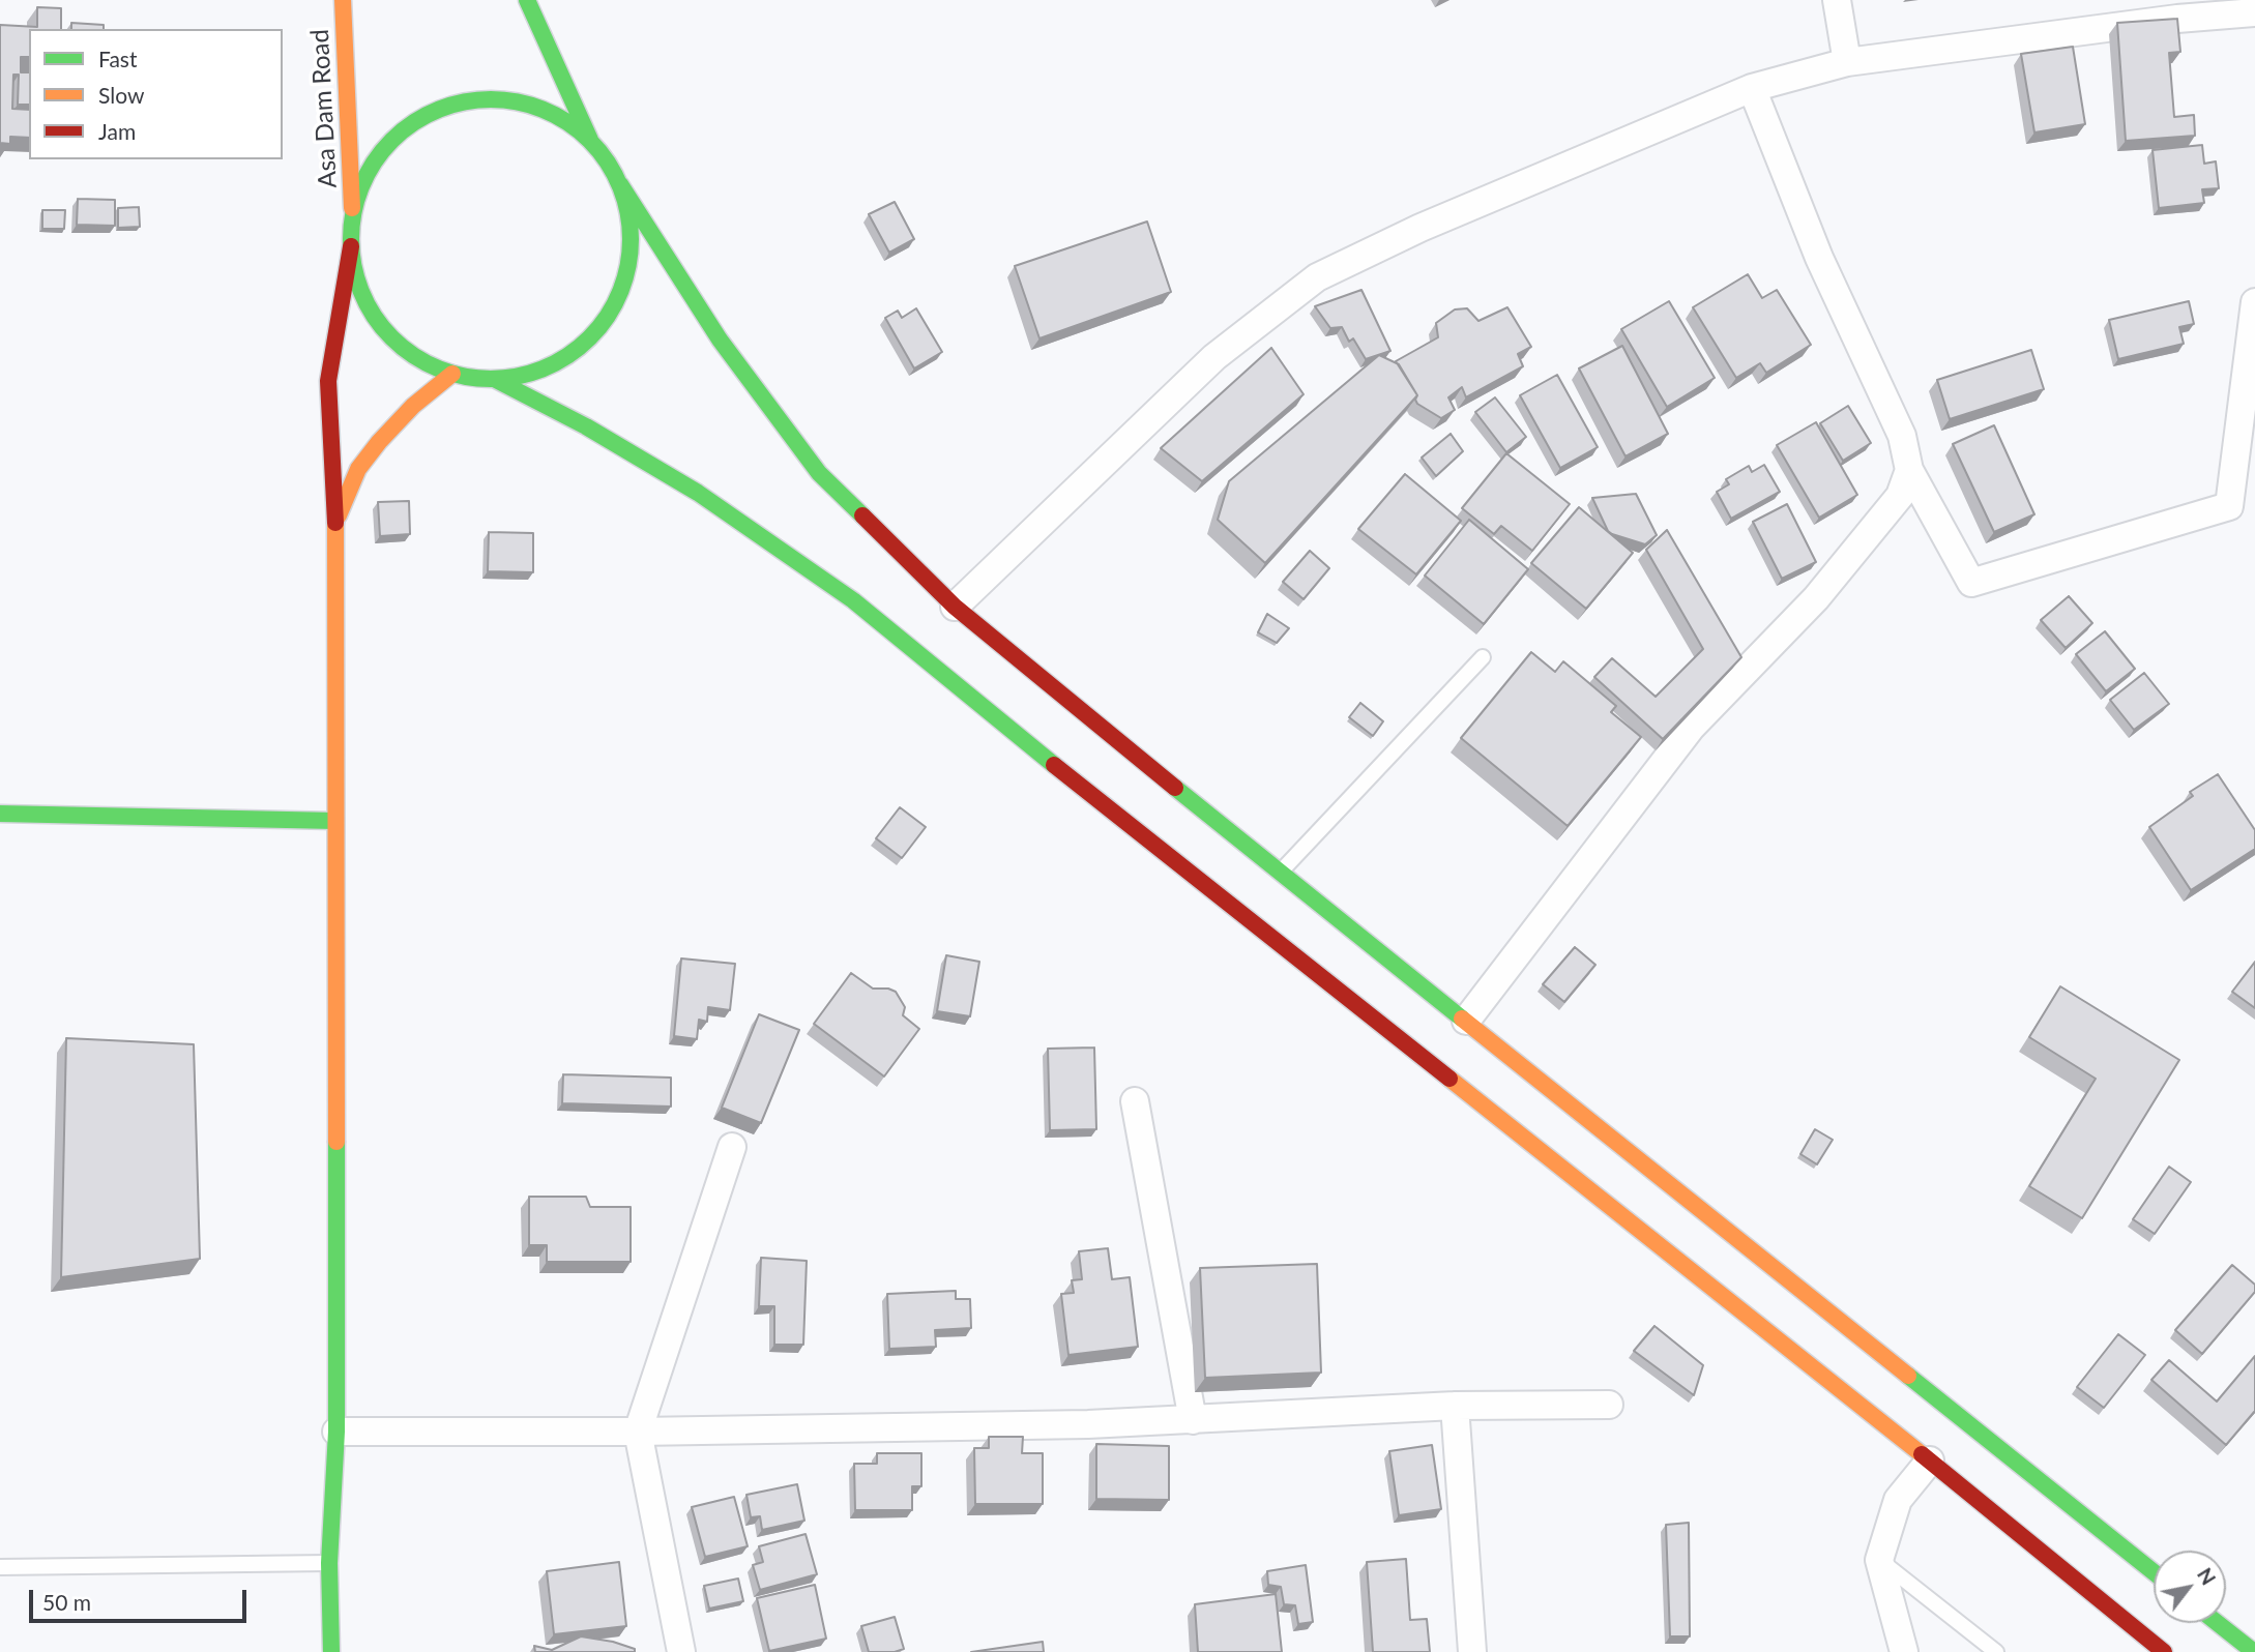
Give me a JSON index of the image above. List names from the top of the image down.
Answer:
{
  "streets": {
    "main road": ["Asa Dam Road"]
  },
  "legend": ["Fast", "Slow", "Jam"],
  "scale_bar": "50 m",
  "north": "top right"
}
